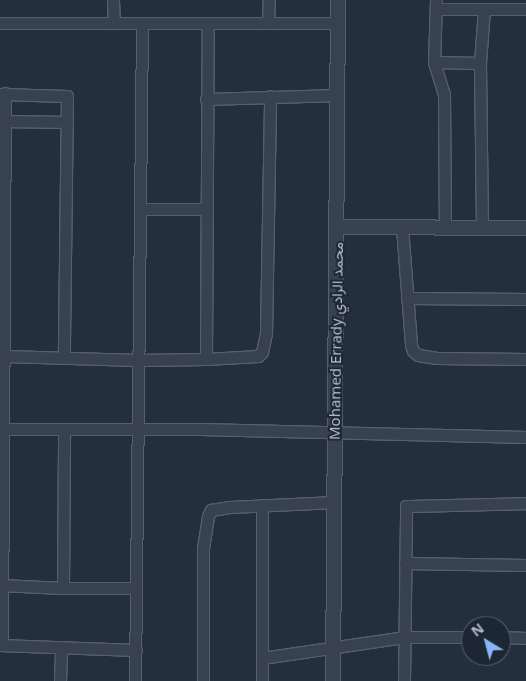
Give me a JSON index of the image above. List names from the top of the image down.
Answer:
{
  "streets": {
    "street": ["Mohamed Errady محمد الرادي"]
  },
  "north": "top left"
}
